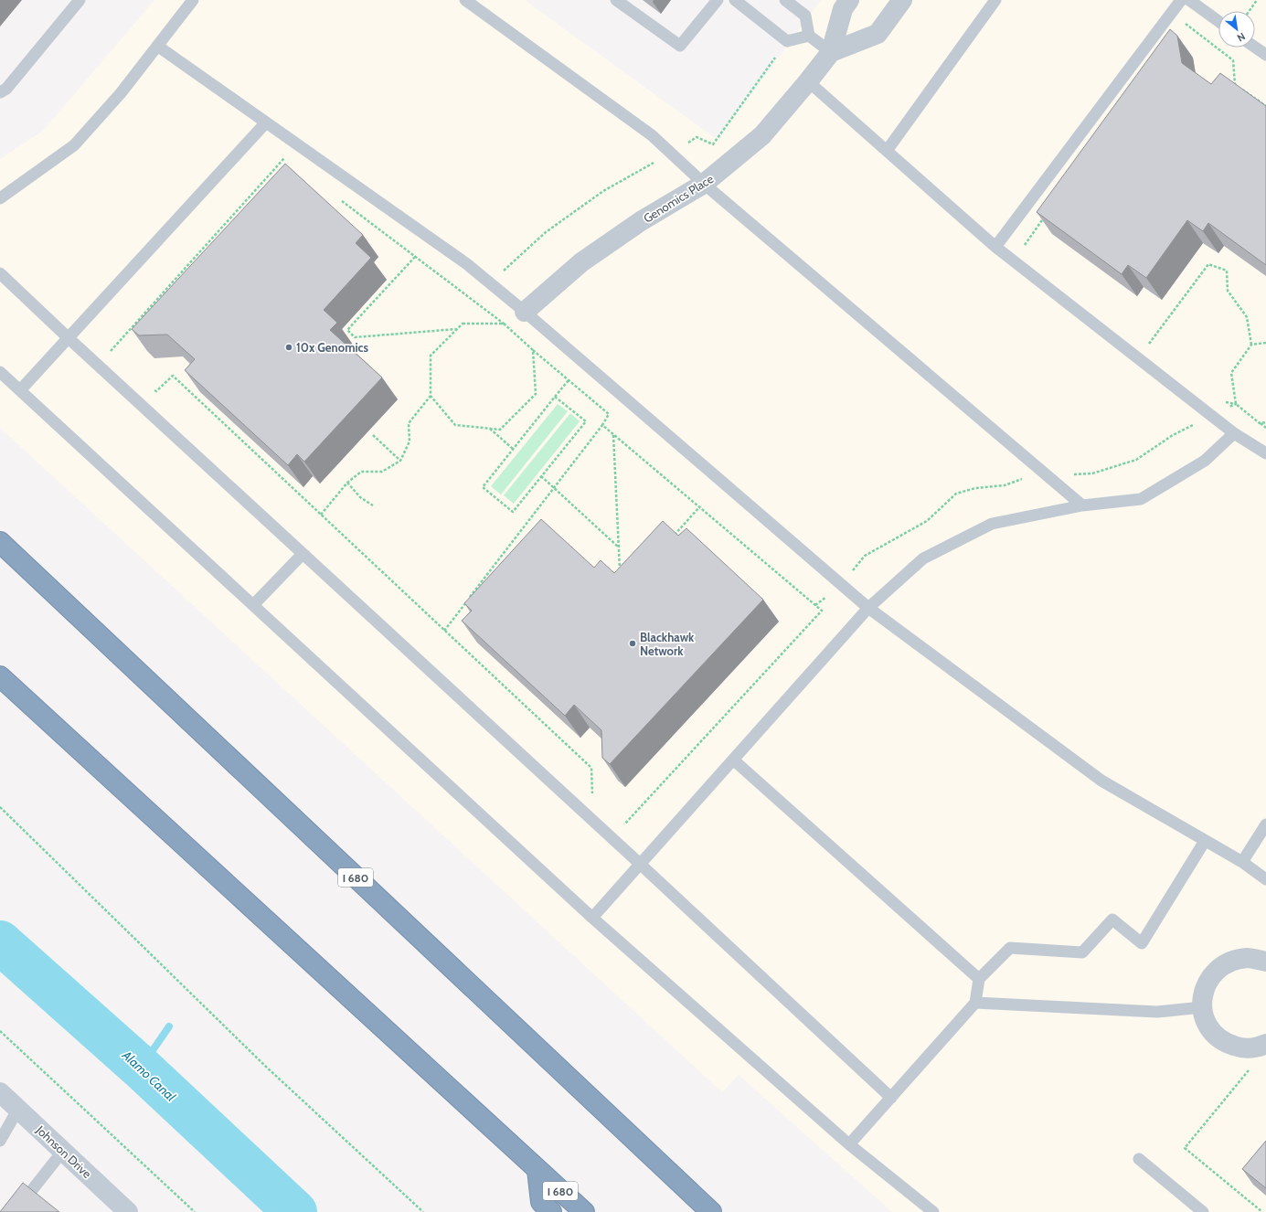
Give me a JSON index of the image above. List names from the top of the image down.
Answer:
{
  "streets": {
    "highway": ["I 680"],
    "street": ["Genomics Place", "Johnson Drive"]
  },
  "water": ["Alamo Canal"],
  "places": ["10x Genomics", "Blackhawk Network"],
  "north": "bottom right"
}
